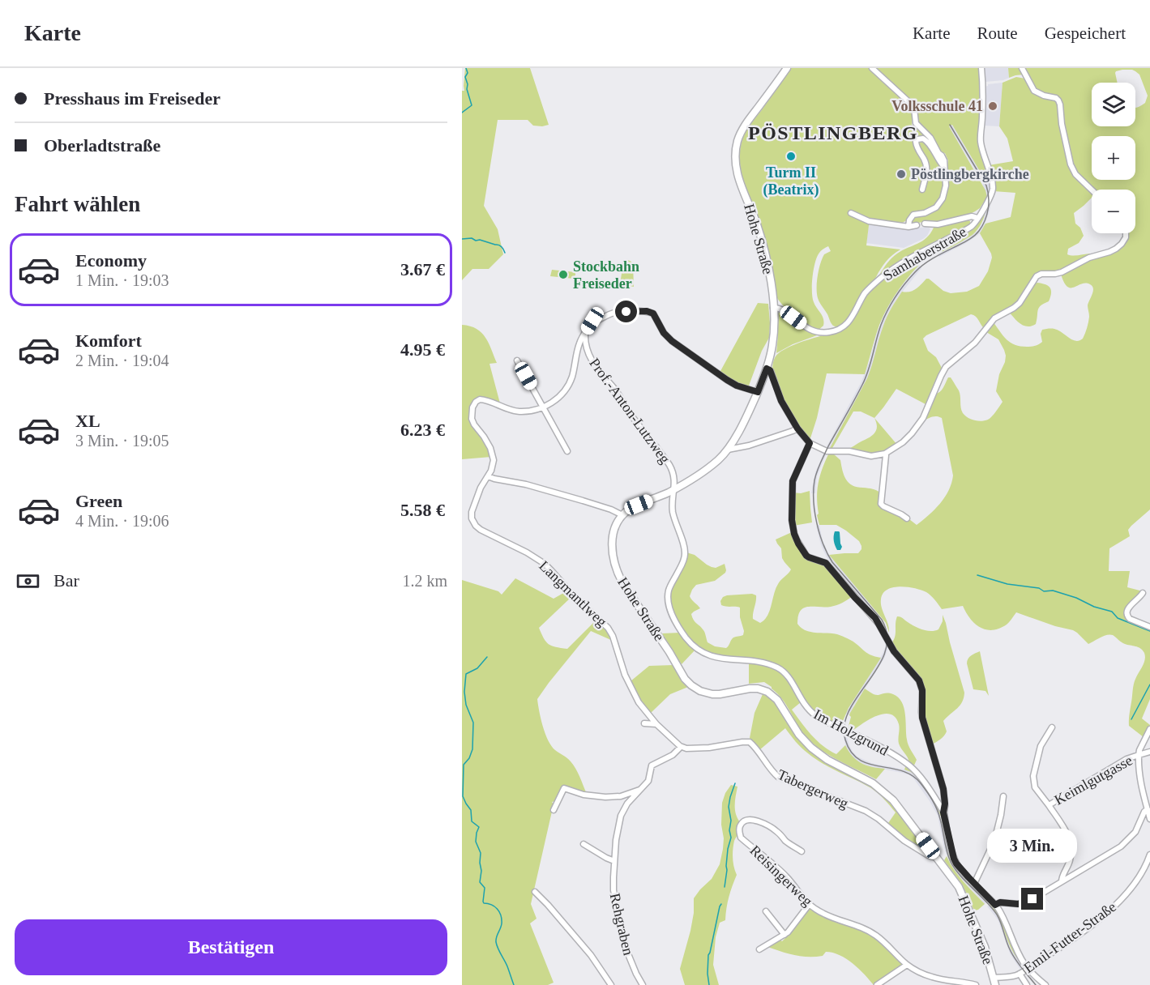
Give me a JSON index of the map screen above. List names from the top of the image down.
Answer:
{
  "streets": {
    "main road": ["Hohe Straße"],
    "street": [
      "Samhaberstraße",
      "Prof.-Anton-Lutzweg",
      "Langmantlweg",
      "Im Holzgrund",
      "Keimlgutgasse",
      "Tabergerweg",
      "Reisingerweg",
      "Rehgraben",
      "Emil-Futter-Straße"
    ]
  },
  "crossings": [
    ["Hohe Straße", "Samhaberstraße"],
    ["Hohe Straße", "Prof.-Anton-Lutzweg"],
    ["Hohe Straße", "Im Holzgrund"],
    ["Hohe Straße", "Tabergerweg"],
    ["Hohe Straße", "Emil-Futter-Straße"],
    ["Prof.-Anton-Lutzweg", "Im Holzgrund"],
    ["Tabergerweg", "Rehgraben"]
  ],
  "districts": ["PÖSTLINGBERG"],
  "places": [
    "Volksschule 41",
    "Turm II (Beatrix)",
    "Pöstlingbergkirche",
    "Stockbahn Freiseder"
  ],
  "page": {
    "header": "Karte",
    "nav": ["Karte", "Route", "Gespeichert"],
    "banner": ["Presshaus im Freiseder", "Oberladtstraße"],
    "map_buttons": ["+", "−"],
    "heading": "Fahrt wählen",
    "list": [
      {
        "name": "Economy",
        "note": "1 Min. · 19:03",
        "value": "3.67 €"
      },
      {
        "name": "Komfort",
        "note": "2 Min. · 19:04",
        "value": "4.95 €"
      },
      {
        "name": "XL",
        "note": "3 Min. · 19:05",
        "value": "6.23 €"
      },
      {
        "name": "Green",
        "note": "4 Min. · 19:06",
        "value": "5.58 €"
      }
    ],
    "pay": ["Bar", "1.2 km"],
    "bubble": "3 Min.",
    "buttons": "Bestätigen"
  }
}
